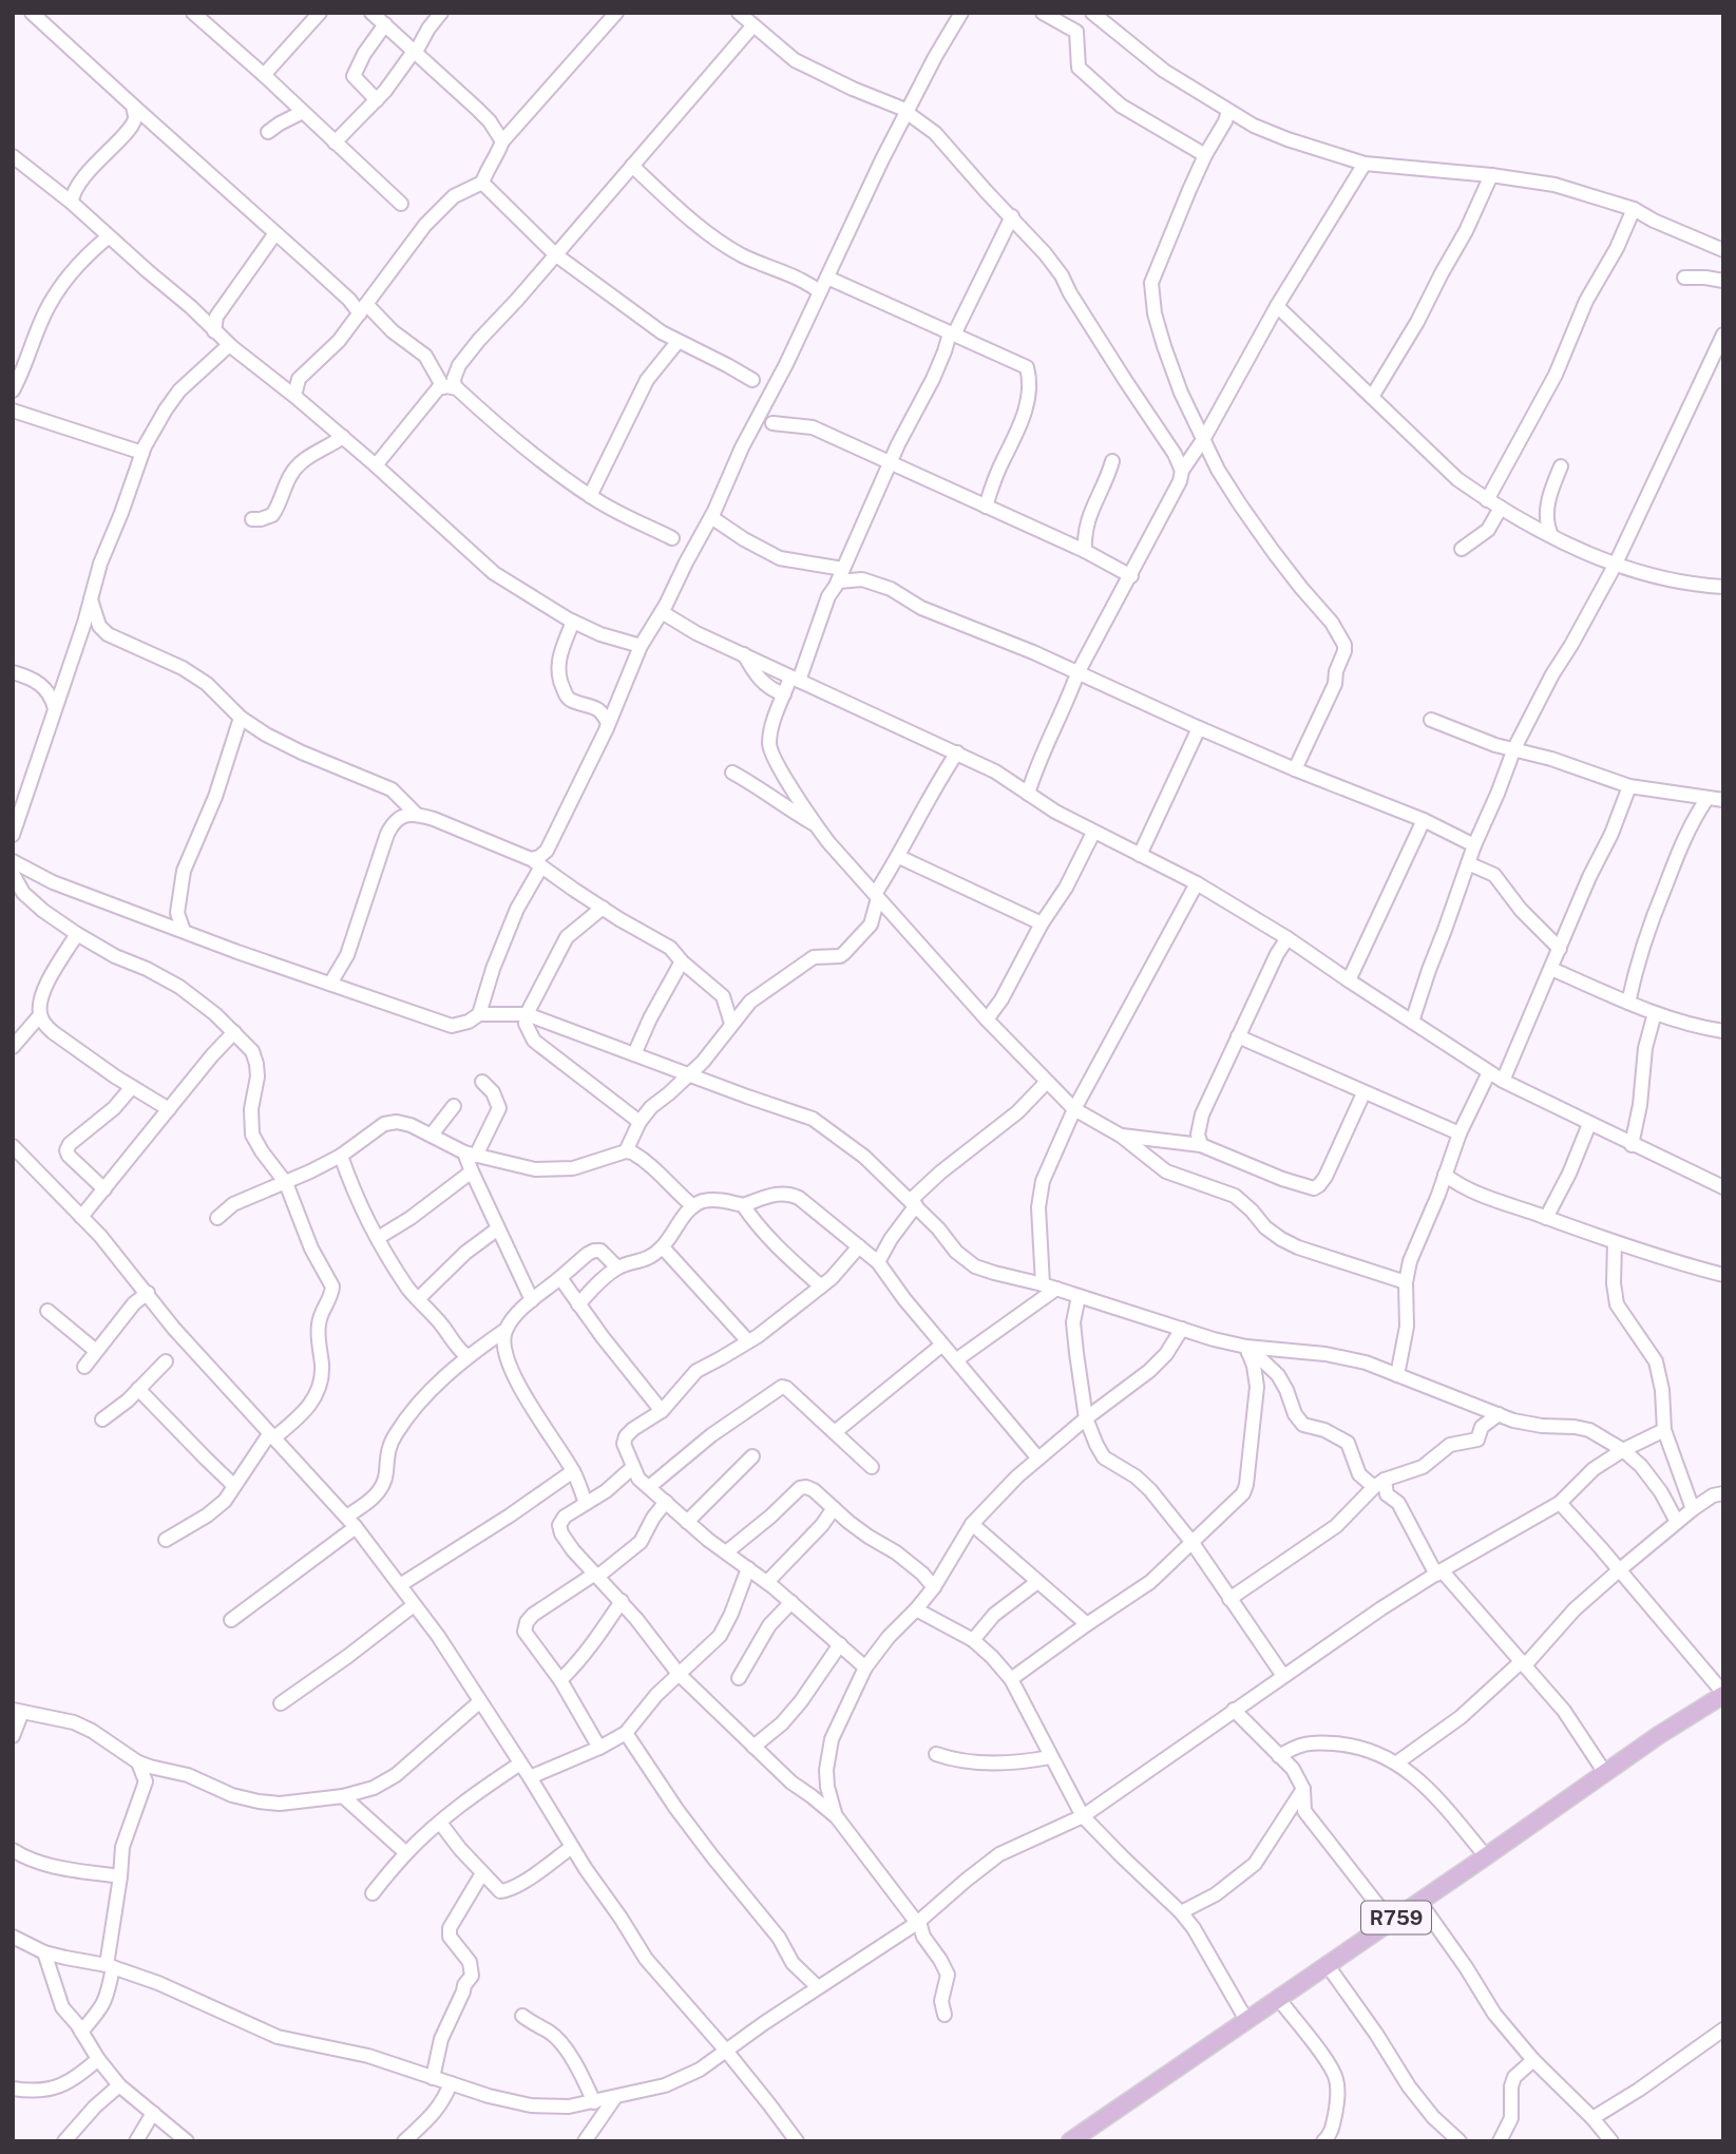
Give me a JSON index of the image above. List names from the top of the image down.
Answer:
{
  "streets": {
    "main road": ["R759"]
  }
}
